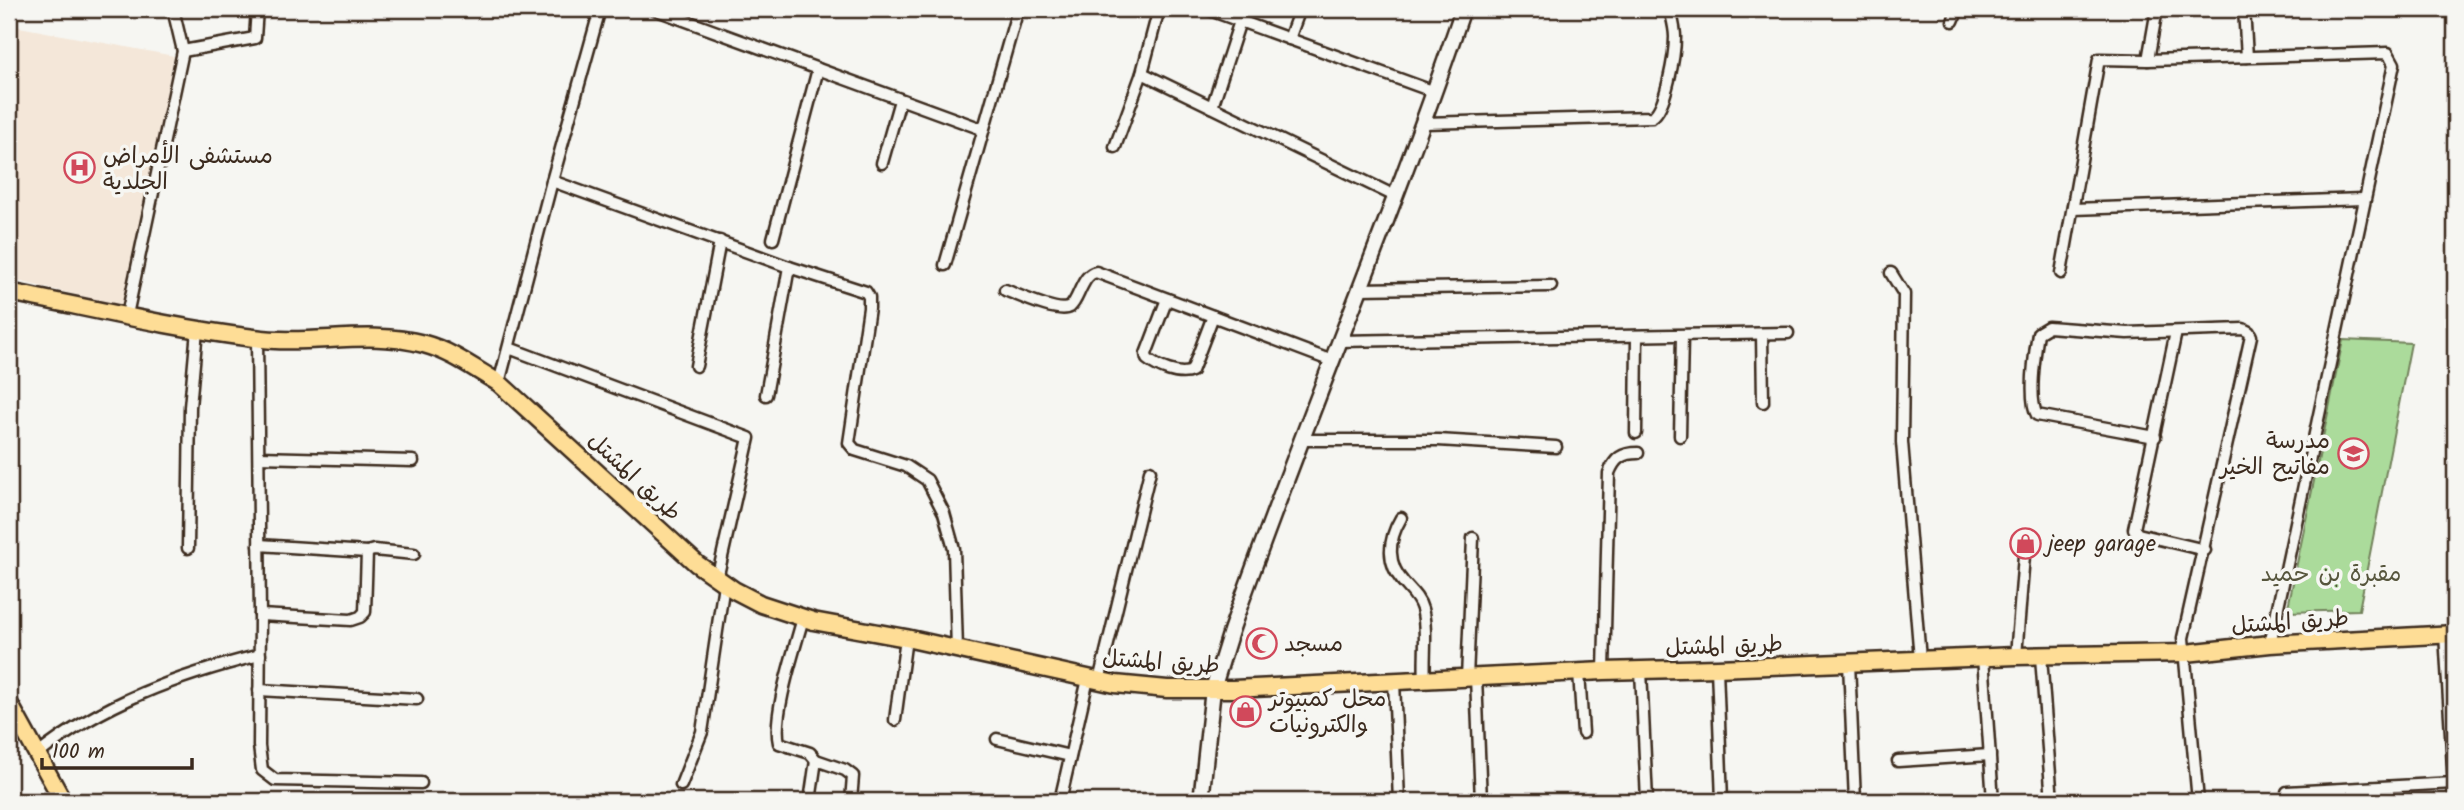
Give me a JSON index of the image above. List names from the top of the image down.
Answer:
{
  "streets": {
    "main road": ["طريق المشتل"]
  },
  "parks": ["مقبرة بن حميد"],
  "places": {
    "hospital": ["مستشفى الأمراض الجلدية"],
    "school or university": ["مدرسة مفاتيح الخير"],
    "shop": ["jeep garage", "محل كمبيوتر والكترونيات"],
    "mosque": ["مسجد"]
  },
  "scale_bar": "100 m"
}
